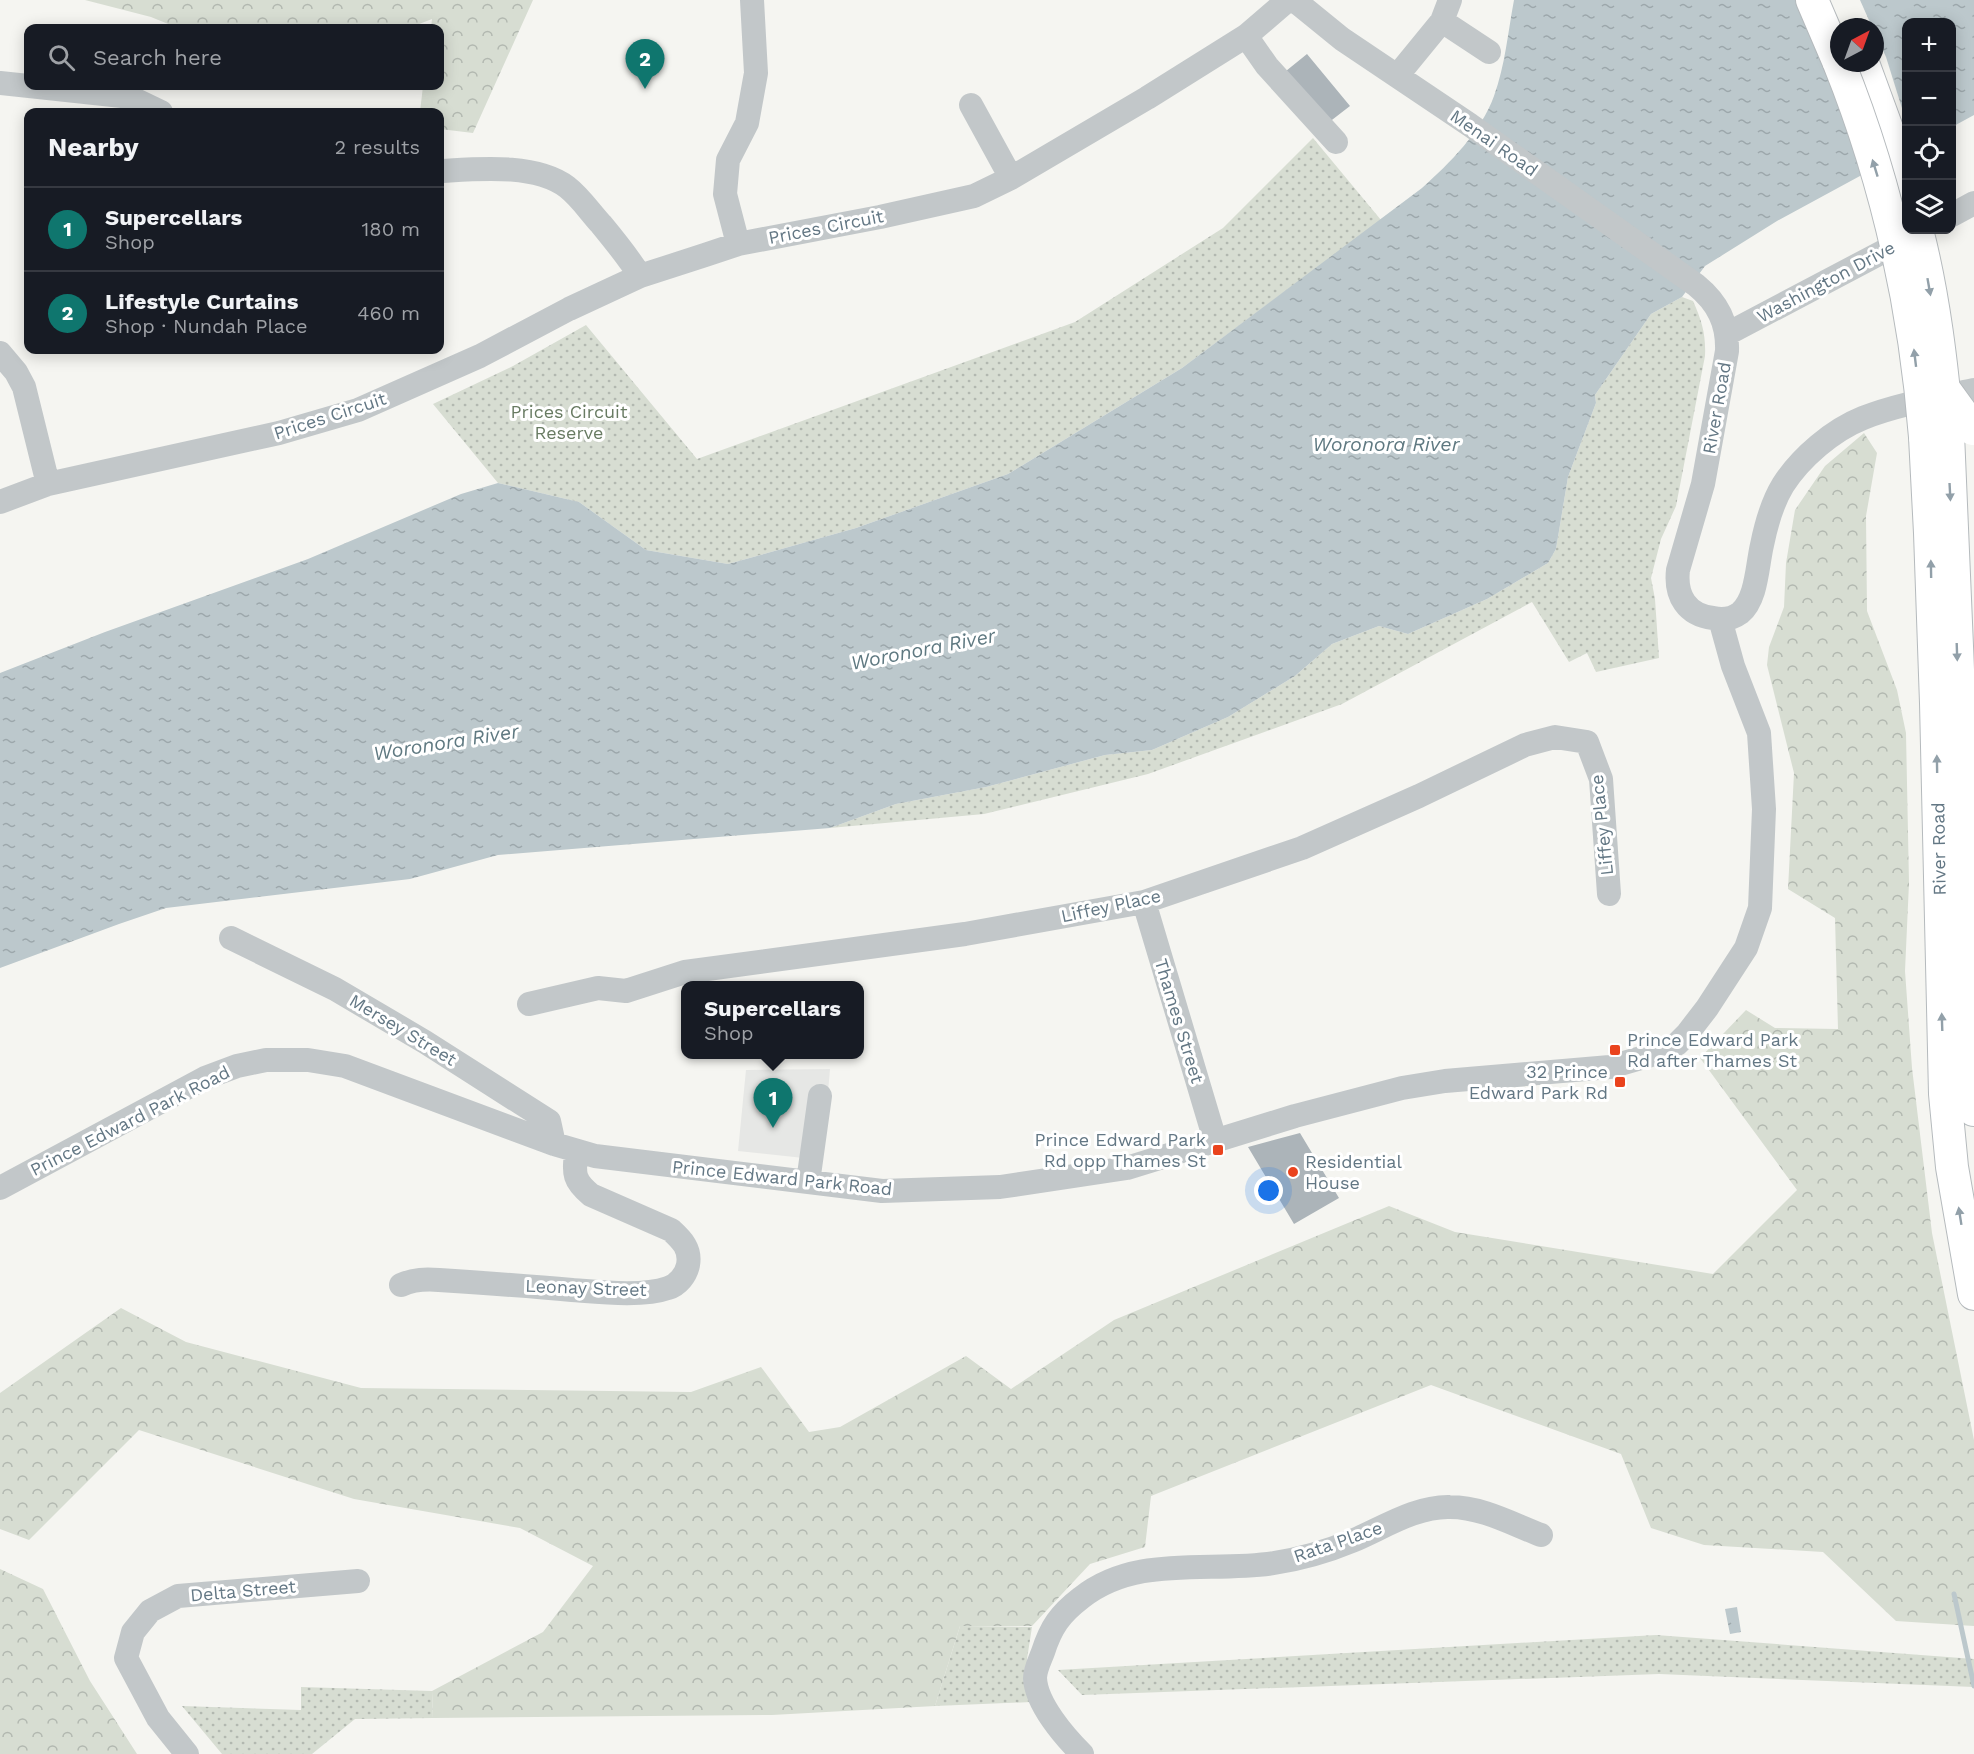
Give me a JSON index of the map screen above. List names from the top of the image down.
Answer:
{
  "streets": {
    "main road": ["River Road"],
    "street": [
      "Menai Road",
      "Prices Circuit",
      "Washington Drive",
      "Liffey Place",
      "Thames Street",
      "Mersey Street",
      "Prince Edward Park Road",
      "Leonay Street",
      "Rata Place",
      "Delta Street"
    ]
  },
  "crossings": [
    ["Menai Road", "River Road"],
    ["Washington Drive", "River Road"],
    ["River Road", "Prince Edward Park Road"],
    ["Liffey Place", "Thames Street"],
    ["Thames Street", "Prince Edward Park Road"],
    ["Mersey Street", "Prince Edward Park Road"],
    ["Mersey Street", "Leonay Street"],
    ["Prince Edward Park Road", "Leonay Street"]
  ],
  "water": ["Woronora River"],
  "parks": ["Prices Circuit Reserve"],
  "places": {
    "transit": ["Prince Edward Park Rd after Thames St", "32 Prince Edward Park Rd", "Prince Edward Park Rd opp Thames St"],
    "other": ["Residential House"]
  },
  "north": "top right",
  "page": {
    "map_buttons": ["+", "−"],
    "search": "Search here",
    "pins": ["2", "1"],
    "heading": ["Nearby", "2 results"],
    "list": [
      {
        "mark": "1",
        "name": "Supercellars",
        "note": "Shop",
        "value": "180 m"
      },
      {
        "mark": "2",
        "name": "Lifestyle Curtains",
        "note": "Shop · Nundah Place",
        "value": "460 m"
      }
    ],
    "popup": ["Supercellars", "Shop"]
  }
}
